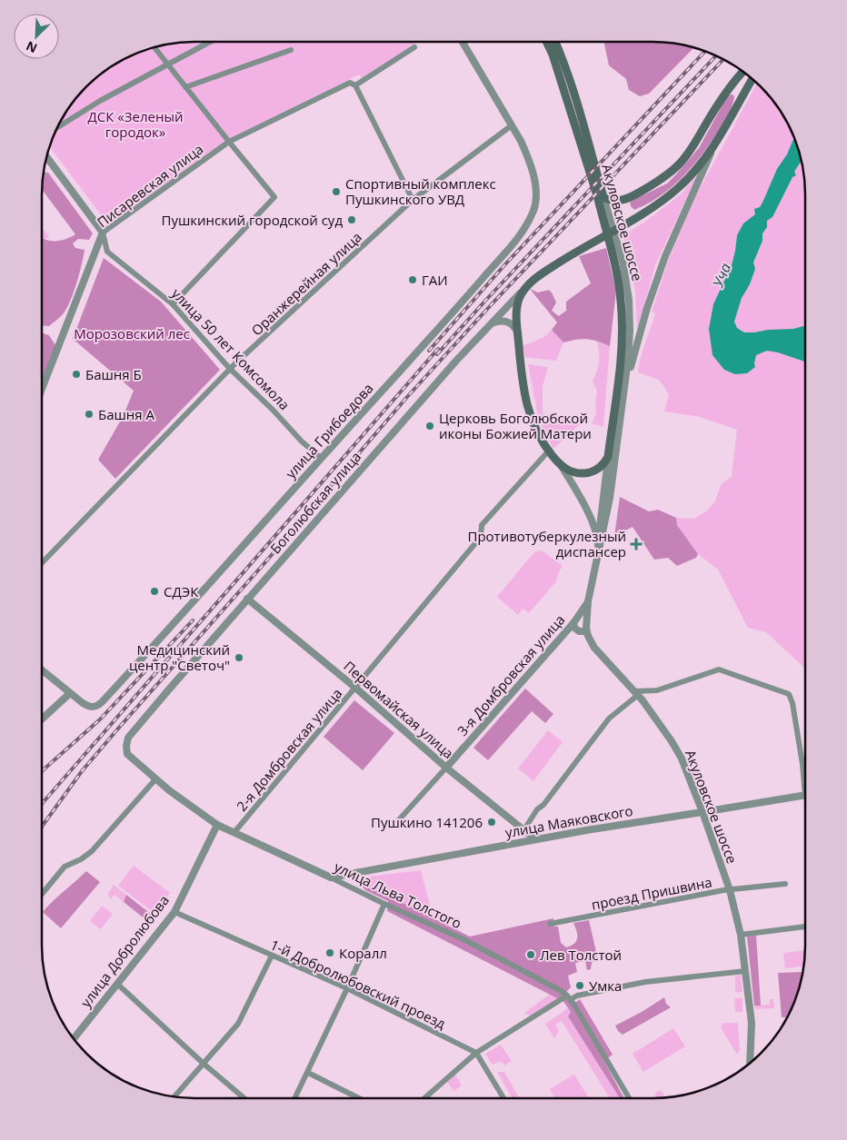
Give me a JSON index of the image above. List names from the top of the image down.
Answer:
{
  "streets": {
    "main road": ["Акуловское шоссе"],
    "street": [
      "Писаревская улица",
      "Оранжерейная улица",
      "улица 50 лет Комсомола",
      "улица Грибоедова",
      "Боголюбская улица",
      "3-я Домбровская улица",
      "Первомайская улица",
      "2-я Домбровская улица",
      "улица Маяковского",
      "проезд Пришвина",
      "улица Льва Толстого",
      "улица Добролюбова",
      "1-й Добролюбовский проезд"
    ]
  },
  "crossings": [
    ["Писаревская улица", "улица 50 лет Комсомола"],
    ["Акуловское шоссе", "3-я Домбровская улица"],
    ["Акуловское шоссе", "улица Маяковского"],
    ["Акуловское шоссе", "проезд Пришвина"],
    ["Оранжерейная улица", "улица 50 лет Комсомола"],
    ["Оранжерейная улица", "улица Грибоедова"],
    ["улица 50 лет Комсомола", "улица Грибоедова"],
    ["Боголюбская улица", "Первомайская улица"],
    ["Боголюбская улица", "улица Льва Толстого"],
    ["3-я Домбровская улица", "Первомайская улица"],
    ["Первомайская улица", "2-я Домбровская улица"],
    ["Первомайская улица", "улица Маяковского"],
    ["2-я Домбровская улица", "улица Льва Толстого"],
    ["улица Маяковского", "улица Льва Толстого"],
    ["улица Льва Толстого", "улица Добролюбова"],
    ["улица Добролюбова", "1-й Добролюбовский проезд"]
  ],
  "water": ["Уча"],
  "parks": ["ДСК «Зеленый городок»", "Морозовский лес"],
  "places": {
    "other": [
      "Спортивный комплекс Пушкинского УВД",
      "Пушкинский городской суд",
      "ГАИ",
      "Башня Б",
      "Башня А",
      "Церковь Боголюбской иконы Божией Матери",
      "СДЭК",
      "Медицинский центр \"Светоч\"",
      "Пушкино 141206",
      "Коралл",
      "Лев Толстой",
      "Умка"
    ],
    "health": ["Противотуберкулезный диспансер"]
  },
  "north": "bottom left"
}
